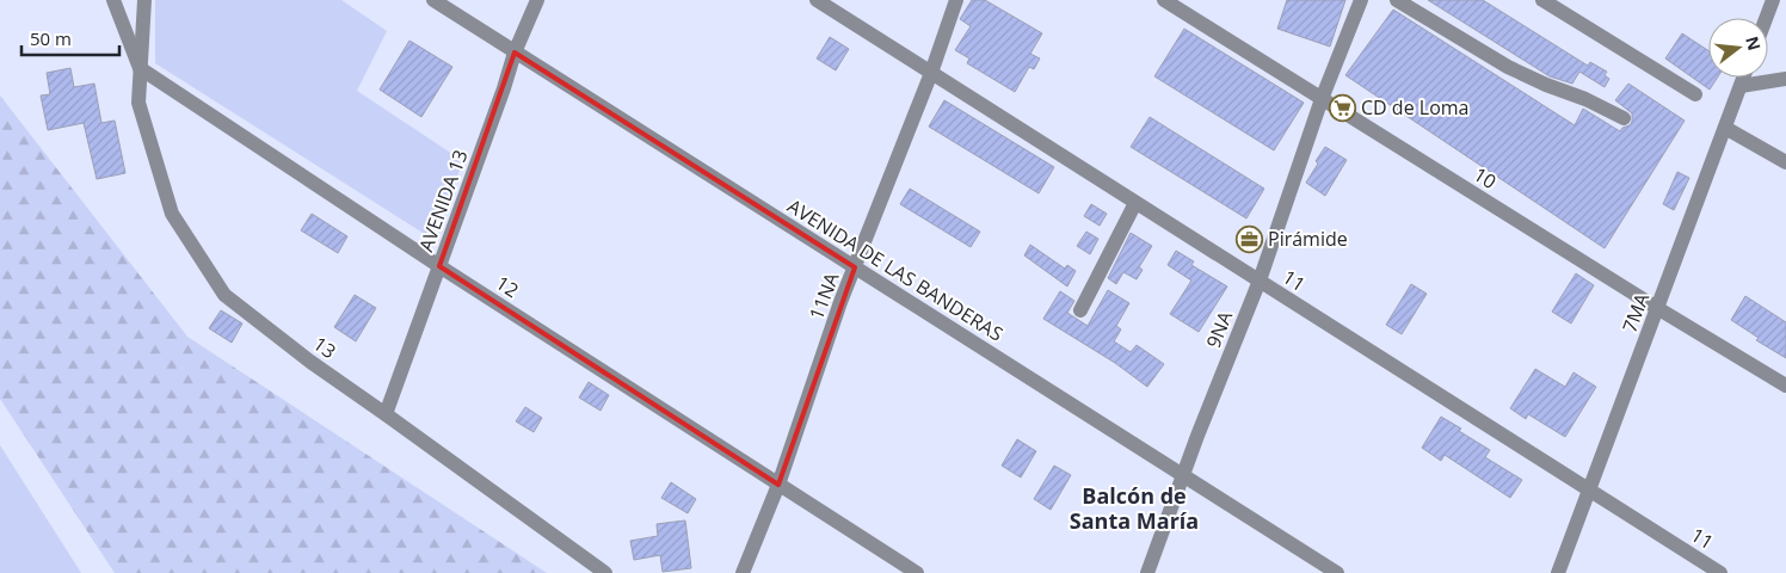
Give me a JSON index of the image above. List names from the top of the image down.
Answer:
{
  "streets": {
    "street": [
      "10",
      "AVENIDA 13",
      "AVENIDA DE LAS BANDERAS",
      "11",
      "12",
      "11NA",
      "7MA",
      "9NA",
      "13"
    ]
  },
  "crossings": [
    ["10", "7MA"],
    ["10", "9NA"],
    ["AVENIDA 13", "AVENIDA DE LAS BANDERAS"],
    ["AVENIDA 13", "12"],
    ["AVENIDA 13", "13"],
    ["AVENIDA DE LAS BANDERAS", "11NA"],
    ["AVENIDA DE LAS BANDERAS", "9NA"],
    ["11", "11NA"],
    ["11", "7MA"],
    ["11", "9NA"],
    ["12", "11NA"],
    ["12", "13"]
  ],
  "districts": ["Balcón de Santa María"],
  "places": {
    "supermarket": ["CD de Loma"],
    "office": ["Pirámide"]
  },
  "scale_bar": "50 m",
  "north": "right"
}
